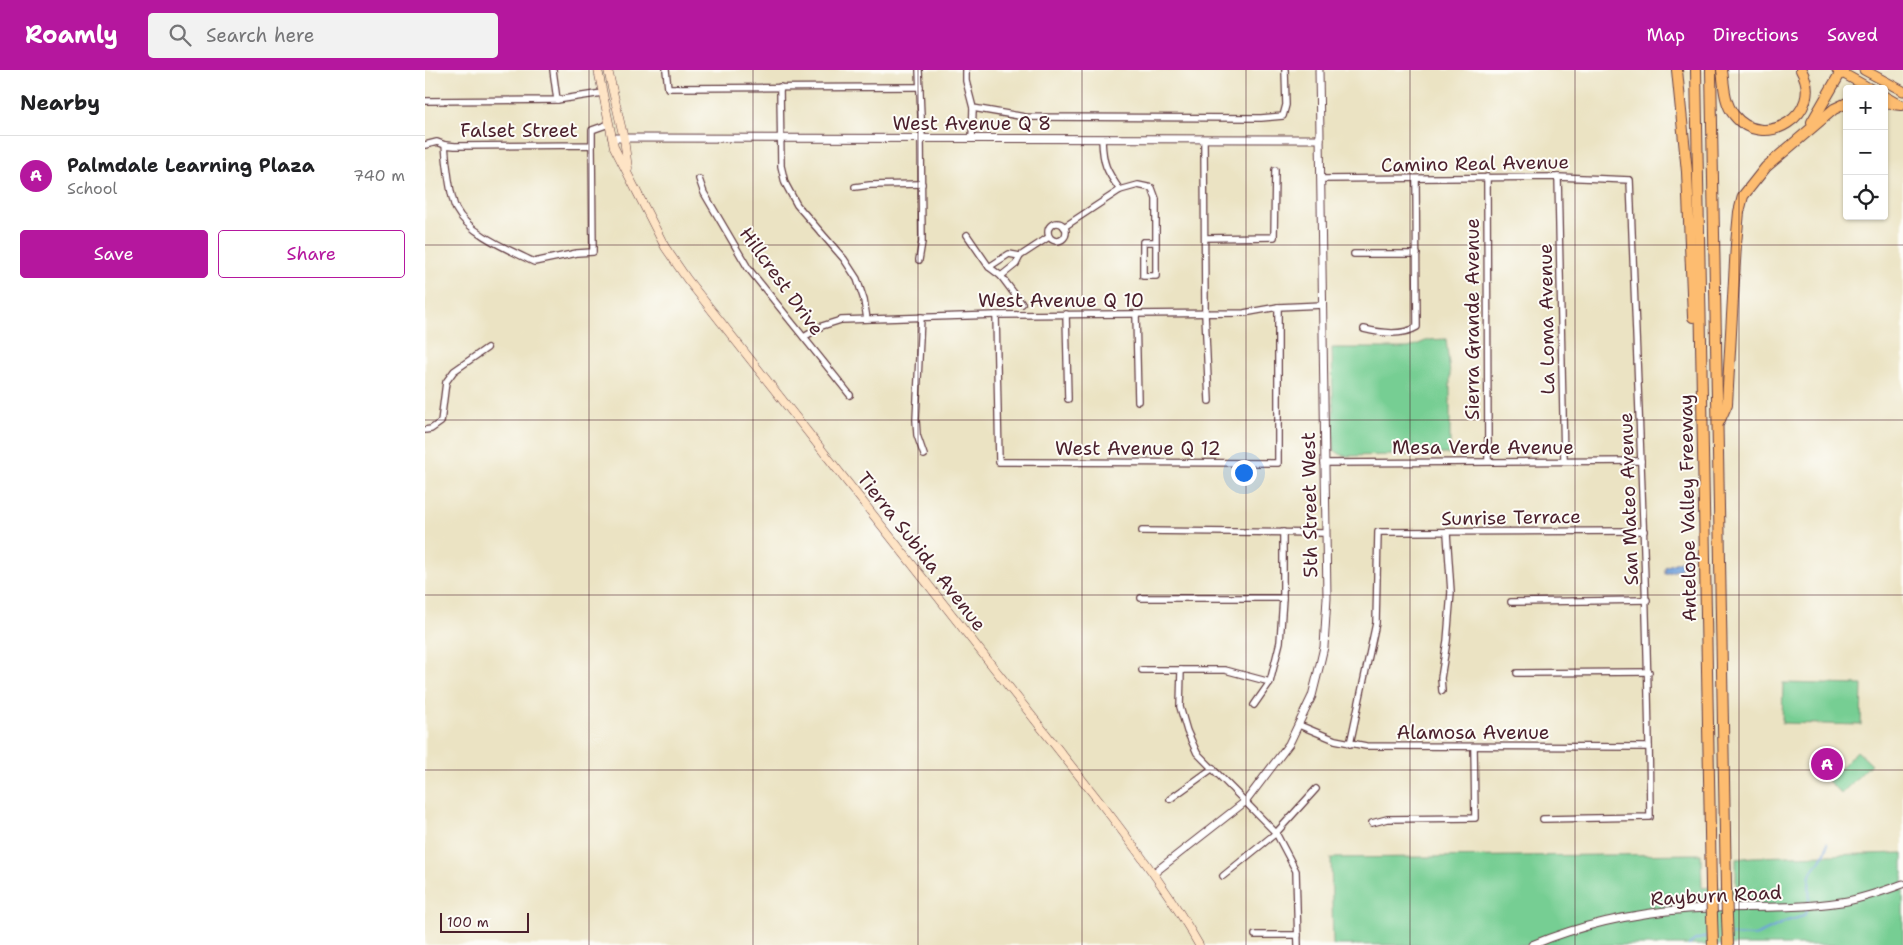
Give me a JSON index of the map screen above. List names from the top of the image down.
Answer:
{
  "streets": {
    "highway": ["Antelope Valley Freeway"],
    "main road": ["Tierra Subida Avenue"],
    "street": [
      "West Avenue Q 8",
      "Falset Street",
      "Camino Real Avenue",
      "Hillcrest Drive",
      "West Avenue Q 10",
      "Sierra Grande Avenue",
      "La Loma Avenue",
      "Mesa Verde Avenue",
      "West Avenue Q 12",
      "San Mateo Avenue",
      "5th Street West",
      "Sunrise Terrace",
      "Alamosa Avenue",
      "Rayburn Road"
    ]
  },
  "crossings": [
    ["West Avenue Q 8", "5th Street West"],
    ["West Avenue Q 8", "Tierra Subida Avenue"],
    ["Camino Real Avenue", "Sierra Grande Avenue"],
    ["Camino Real Avenue", "La Loma Avenue"],
    ["Camino Real Avenue", "San Mateo Avenue"],
    ["Camino Real Avenue", "5th Street West"],
    ["Hillcrest Drive", "West Avenue Q 10"],
    ["West Avenue Q 10", "West Avenue Q 12"],
    ["West Avenue Q 10", "5th Street West"],
    ["Sierra Grande Avenue", "Mesa Verde Avenue"],
    ["La Loma Avenue", "Mesa Verde Avenue"],
    ["Mesa Verde Avenue", "San Mateo Avenue"],
    ["Mesa Verde Avenue", "5th Street West"],
    ["San Mateo Avenue", "Sunrise Terrace"],
    ["San Mateo Avenue", "Alamosa Avenue"],
    ["5th Street West", "Tierra Subida Avenue"],
    ["5th Street West", "Alamosa Avenue"],
    ["Sunrise Terrace", "Alamosa Avenue"]
  ],
  "scale_bar": "100 m",
  "page": {
    "header": "Roamly",
    "search": "Search here",
    "nav": ["Map", "Directions", "Saved"],
    "heading": "Nearby",
    "map_buttons": ["+", "−"],
    "list": [
      {
        "mark": "A",
        "name": "Palmdale Learning Plaza",
        "note": "School",
        "value": "740 m"
      }
    ],
    "buttons": ["Save", "Share"],
    "pins": "A",
    "scale": "100 m"
  }
}
